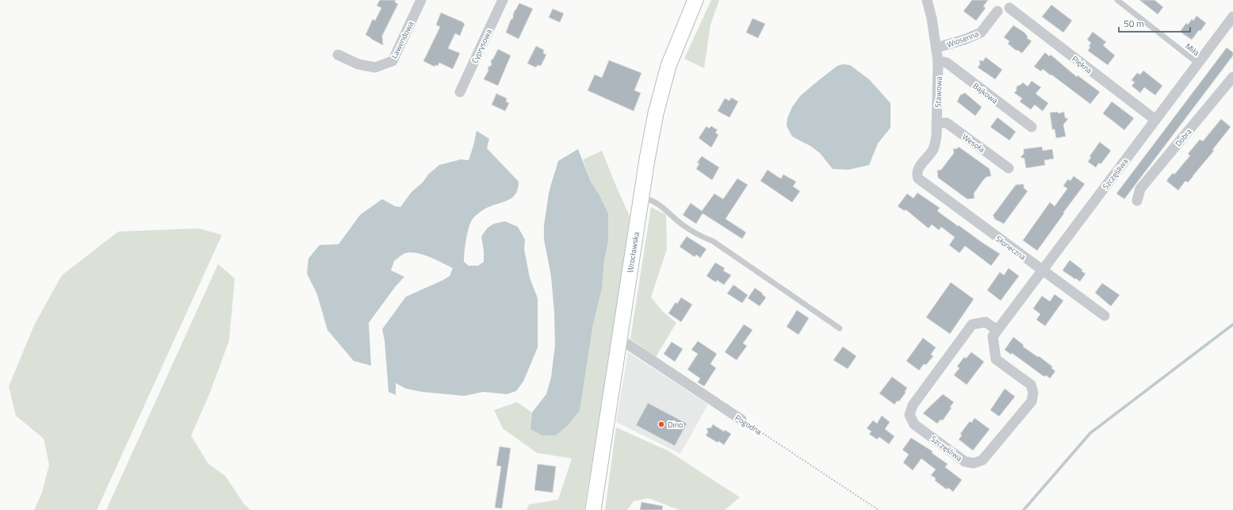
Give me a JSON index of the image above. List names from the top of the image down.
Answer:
{
  "streets": {
    "main road": ["Wrocławska"],
    "street": [
      "Wiosenna",
      "Lawendowa",
      "Cyprysowa",
      "Piękna",
      "Stawowa",
      "Bajkowa",
      "Dobra",
      "Wesoła",
      "Szczęśliwa",
      "Słoneczna",
      "Pogodna"
    ],
    "lane": ["Miła"]
  },
  "crossings": [
    ["Wiosenna", "Stawowa"],
    ["Miła", "Szczęśliwa"],
    ["Piękna", "Szczęśliwa"],
    ["Stawowa", "Bajkowa"],
    ["Stawowa", "Wesoła"],
    ["Stawowa", "Słoneczna"],
    ["Szczęśliwa", "Słoneczna"],
    ["Wrocławska", "Pogodna"]
  ],
  "places": ["Dino"],
  "scale_bar": "50 m"
}
